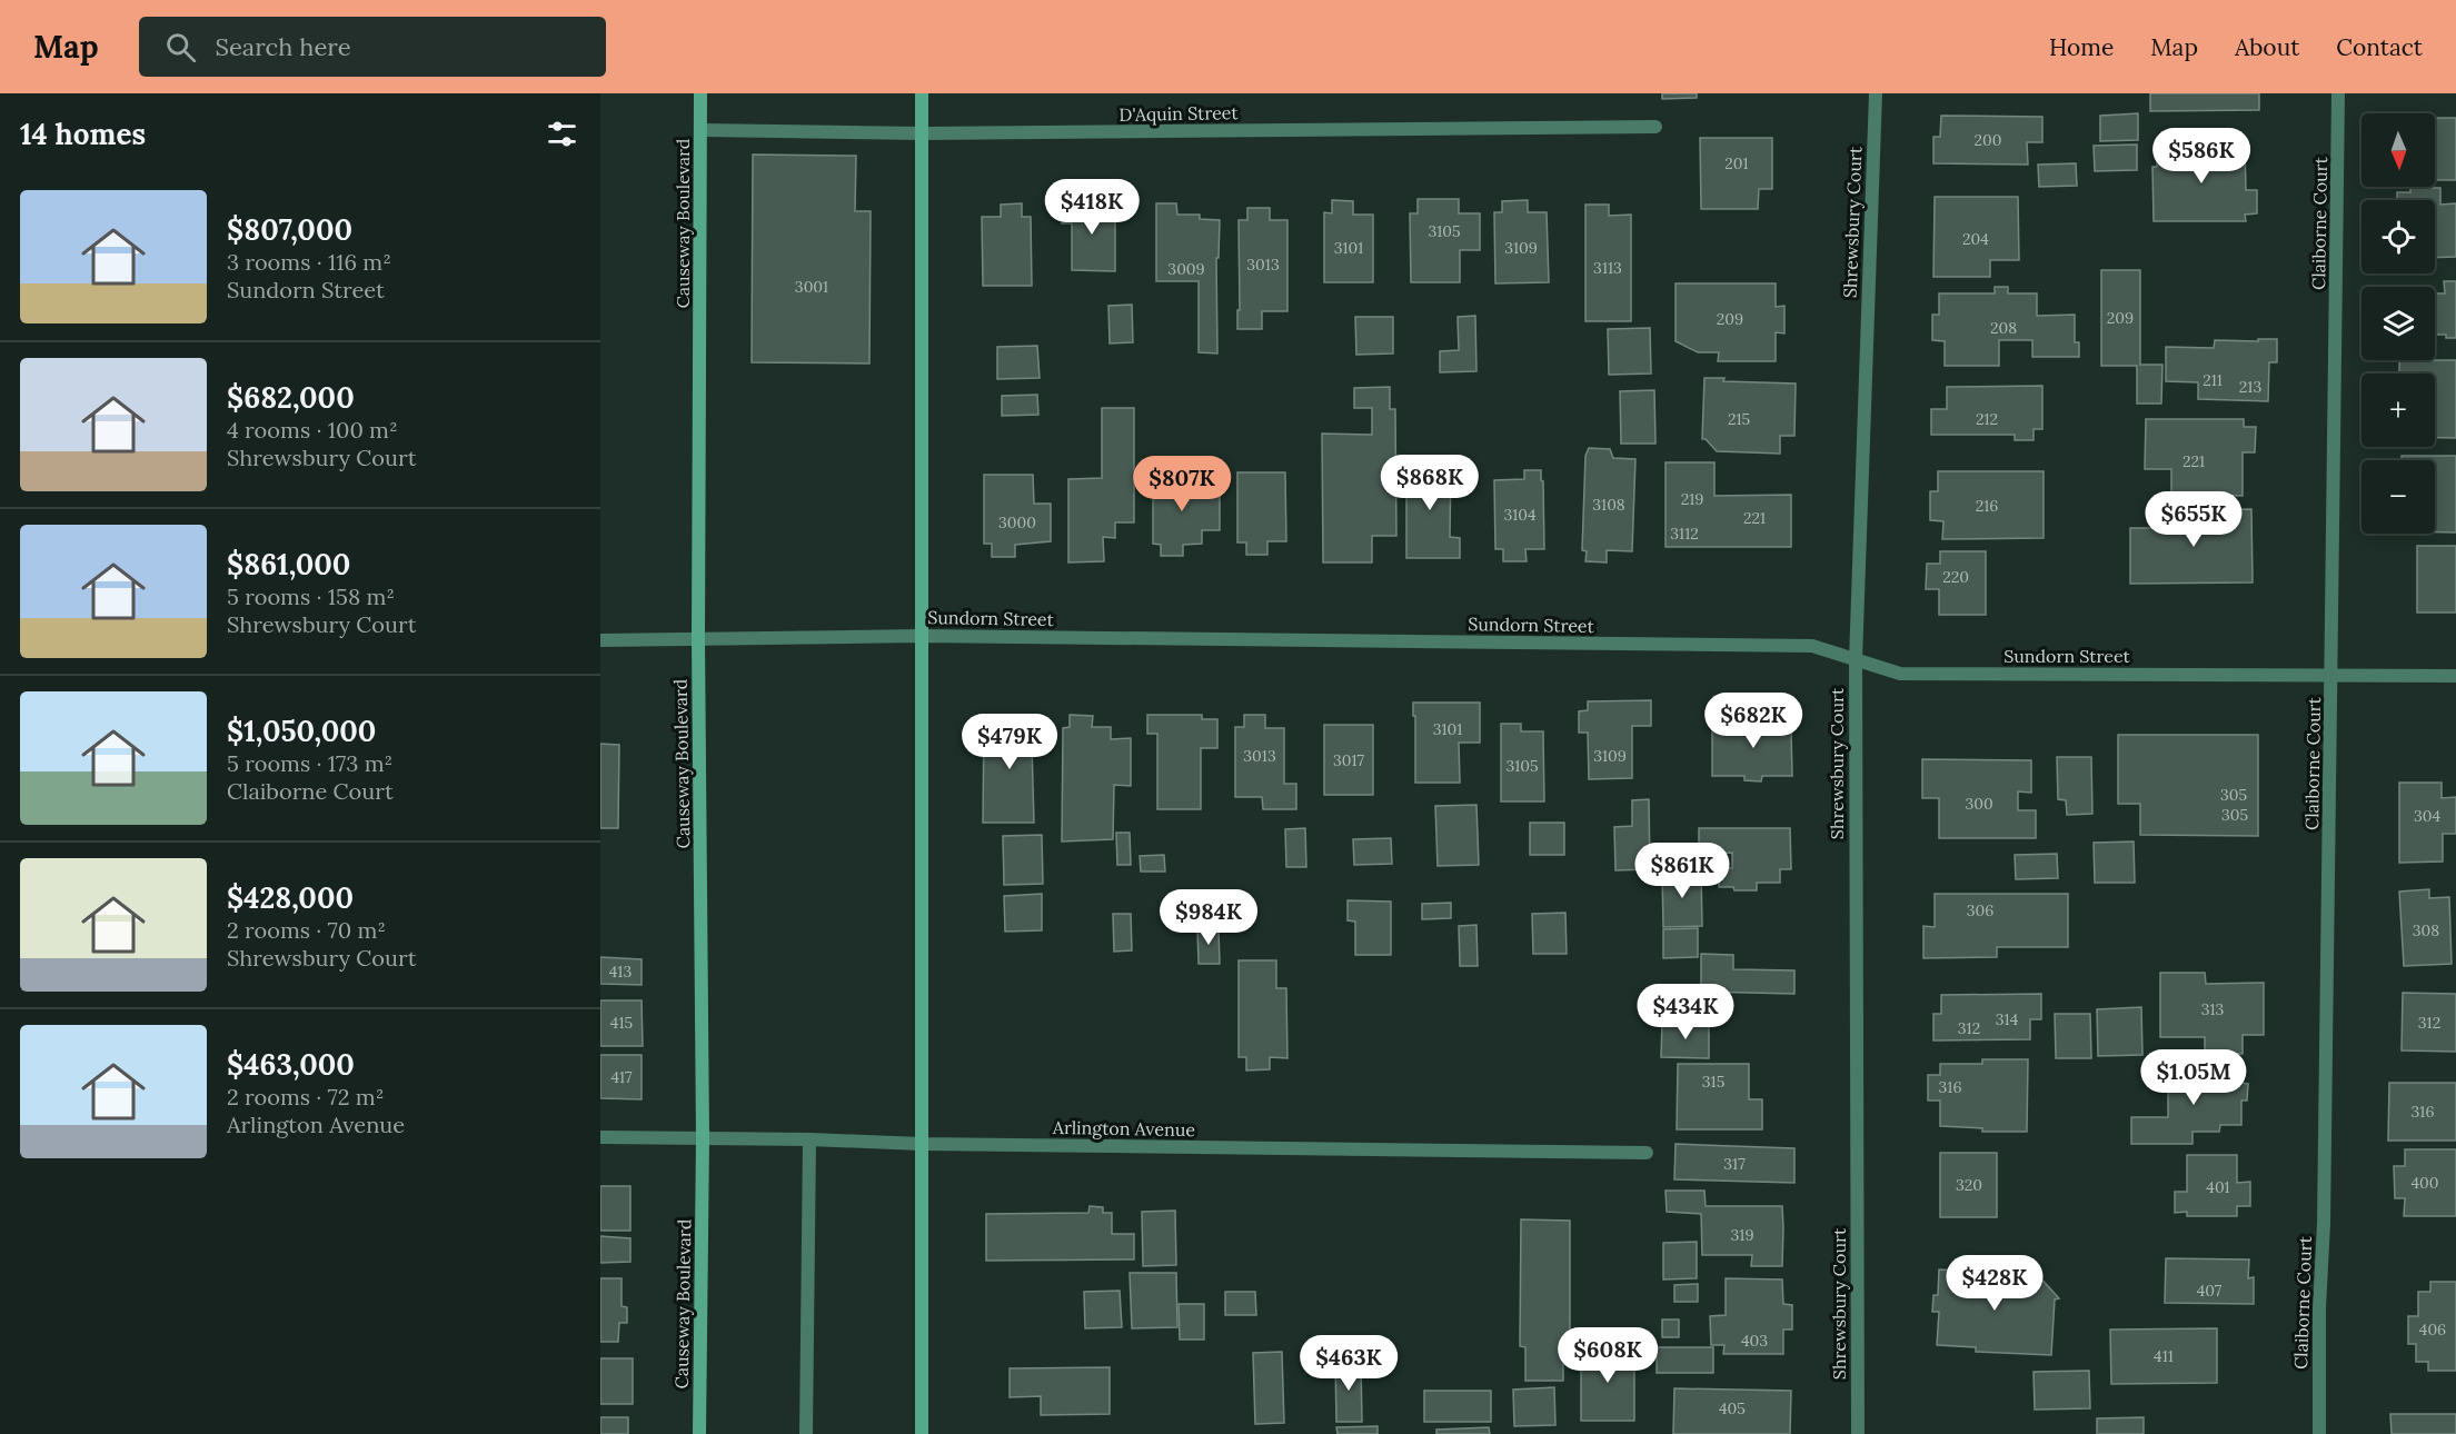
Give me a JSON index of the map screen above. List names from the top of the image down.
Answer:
{
  "streets": {
    "main road": ["Causeway Boulevard"],
    "street": [
      "D'Aquin Street",
      "Shrewsbury Court",
      "Claiborne Court",
      "Sundorn Street",
      "Arlington Avenue"
    ]
  },
  "crossings": [
    ["D'Aquin Street", "Causeway Boulevard"],
    ["Shrewsbury Court", "Sundorn Street"],
    ["Causeway Boulevard", "Sundorn Street"],
    ["Causeway Boulevard", "Arlington Avenue"],
    ["Claiborne Court", "Sundorn Street"]
  ],
  "house_numbers": [
    "200",
    "201",
    "3105",
    "204",
    "3101",
    "3109",
    "3013",
    "3113",
    "3009",
    "3001",
    "209",
    "209",
    "208",
    "211",
    "213",
    "215",
    "212",
    "221",
    "219",
    "3108",
    "216",
    "3104",
    "221",
    "3000",
    "3112",
    "220",
    "3101",
    "3013",
    "3109",
    "3017",
    "3105",
    "305",
    "300",
    "305",
    "304",
    "306",
    "308",
    "413",
    "313",
    "314",
    "415",
    "312",
    "312",
    "417",
    "315",
    "316",
    "316",
    "317",
    "400",
    "320",
    "401",
    "319",
    "407",
    "406",
    "403",
    "411",
    "405"
  ],
  "north": "bottom",
  "page": {
    "header": "Map",
    "search": "Search here",
    "nav": [
      "Home",
      "Map",
      "About",
      "Contact"
    ],
    "heading": "14 homes",
    "map_buttons": ["+", "−"],
    "price": [
      "$586K",
      "$418K",
      "$868K",
      "$807K",
      "$655K",
      "$682K",
      "$479K",
      "$861K",
      "$984K",
      "$434K",
      "$1.05M",
      "$428K",
      "$608K",
      "$463K"
    ],
    "list": [
      {
        "name": "$807,000",
        "note": "3 rooms · 116 m² · Sundorn Street"
      },
      {
        "name": "$682,000",
        "note": "4 rooms · 100 m² · Shrewsbury Court"
      },
      {
        "name": "$861,000",
        "note": "5 rooms · 158 m² · Shrewsbury Court"
      },
      {
        "name": "$1,050,000",
        "note": "5 rooms · 173 m² · Claiborne Court"
      },
      {
        "name": "$428,000",
        "note": "2 rooms · 70 m² · Shrewsbury Court"
      },
      {
        "name": "$463,000",
        "note": "2 rooms · 72 m² · Arlington Avenue"
      }
    ]
  }
}
